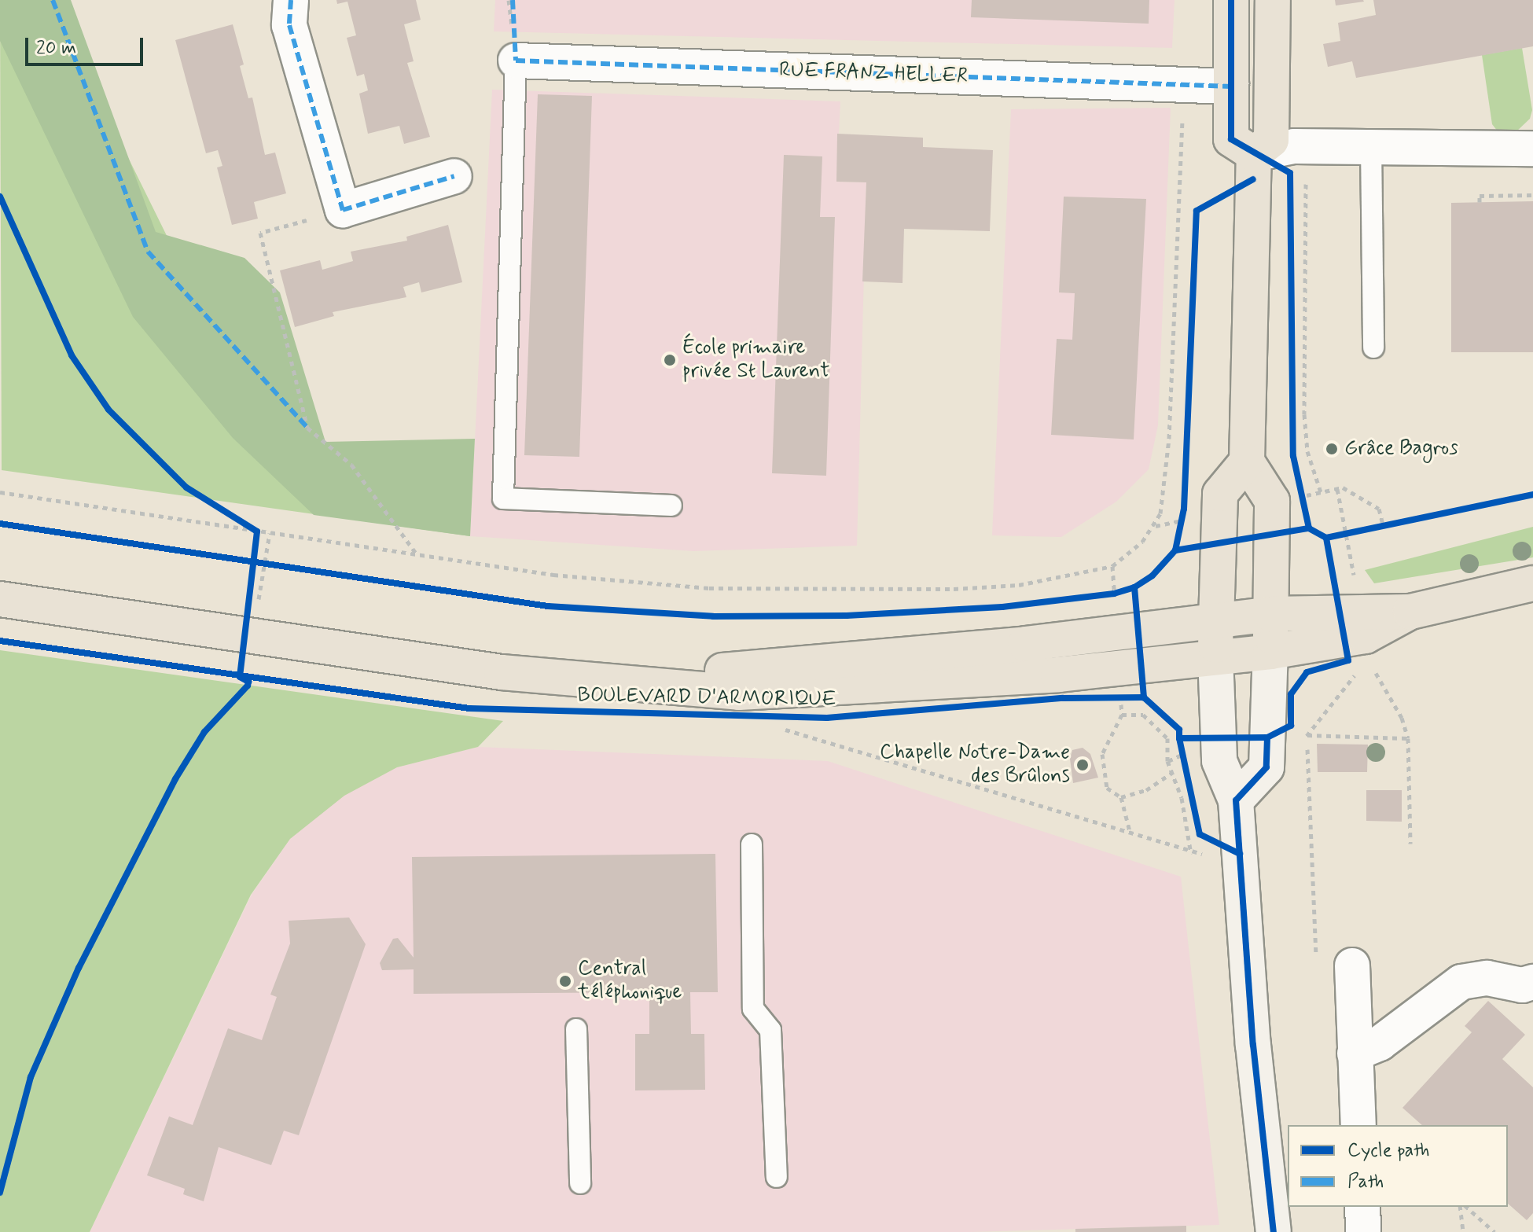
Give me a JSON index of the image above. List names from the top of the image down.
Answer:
{
  "streets": {
    "main road": ["BOULEVARD D'ARMORIQUE"],
    "street": ["RUE FRANZ HELLER"]
  },
  "places": [
    "École primaire privée St Laurent",
    "Grâce Bagros",
    "Chapelle Notre-Dame des Brûlons",
    "Central téléphonique"
  ],
  "legend": ["Cycle path", "Path"],
  "scale_bar": "20 m"
}
